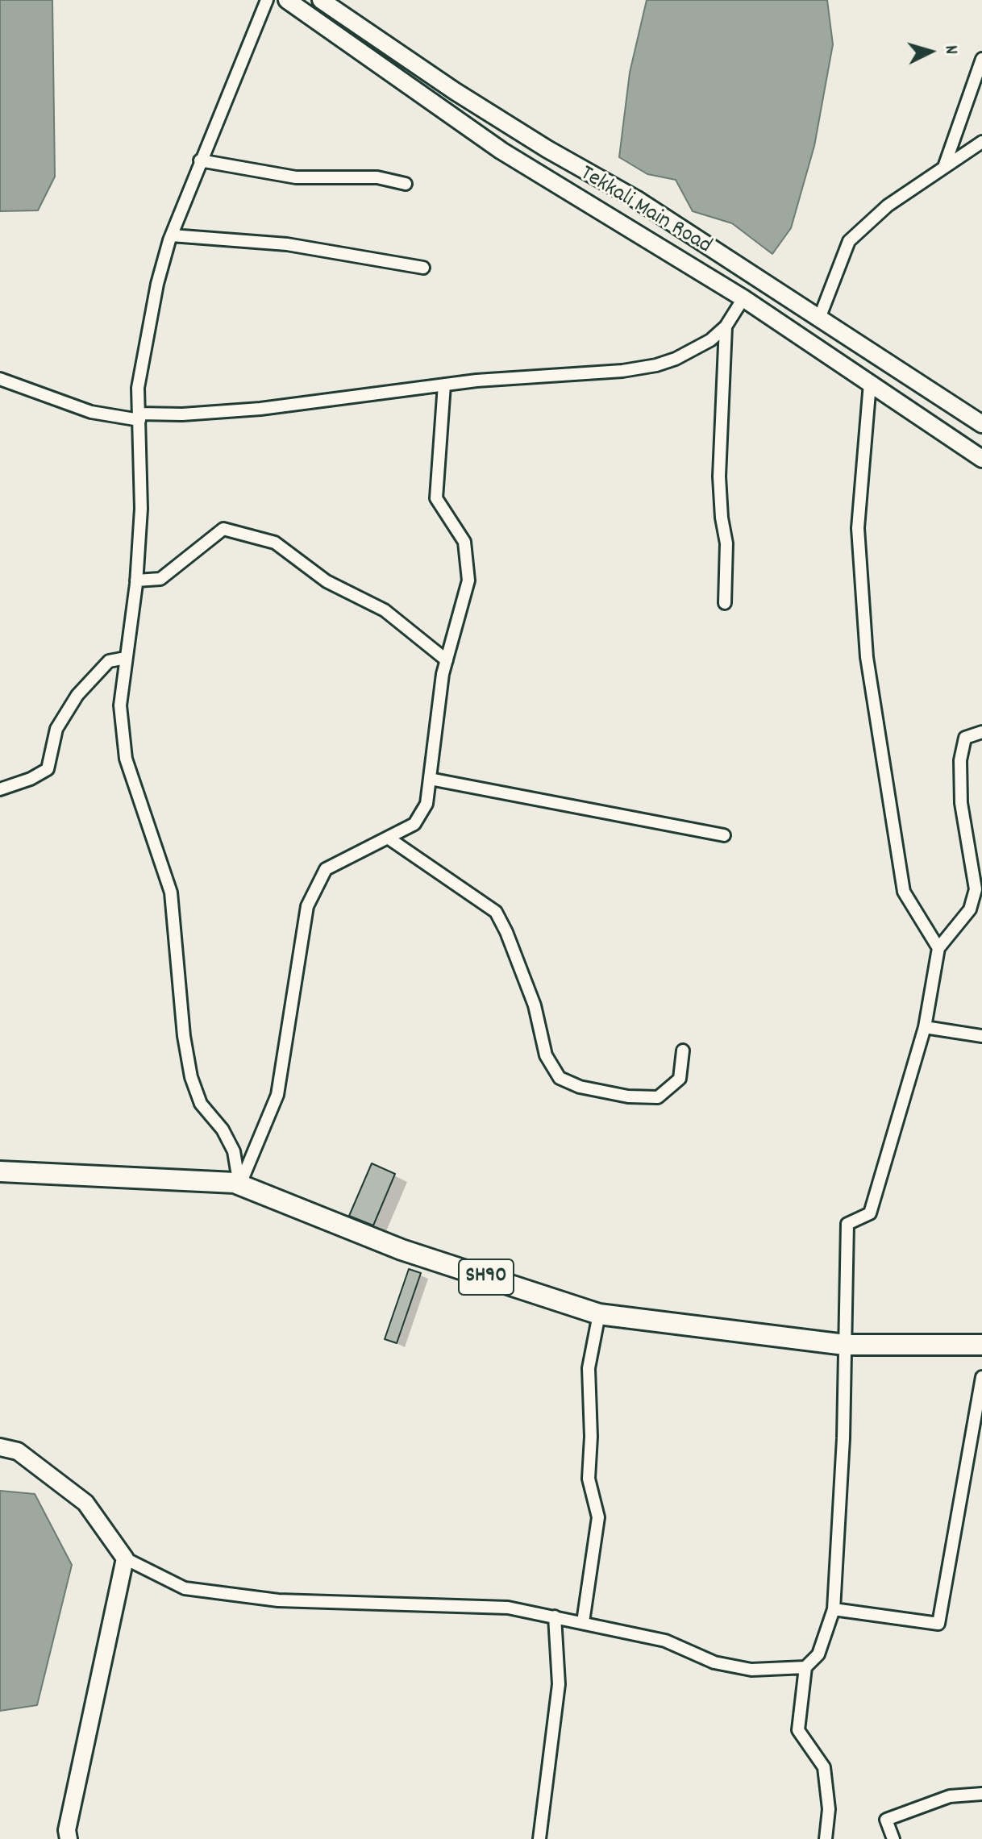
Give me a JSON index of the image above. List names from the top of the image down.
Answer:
{
  "streets": {
    "main road": ["Tekkali Main Road", "SH90"]
  },
  "north": "right"
}
